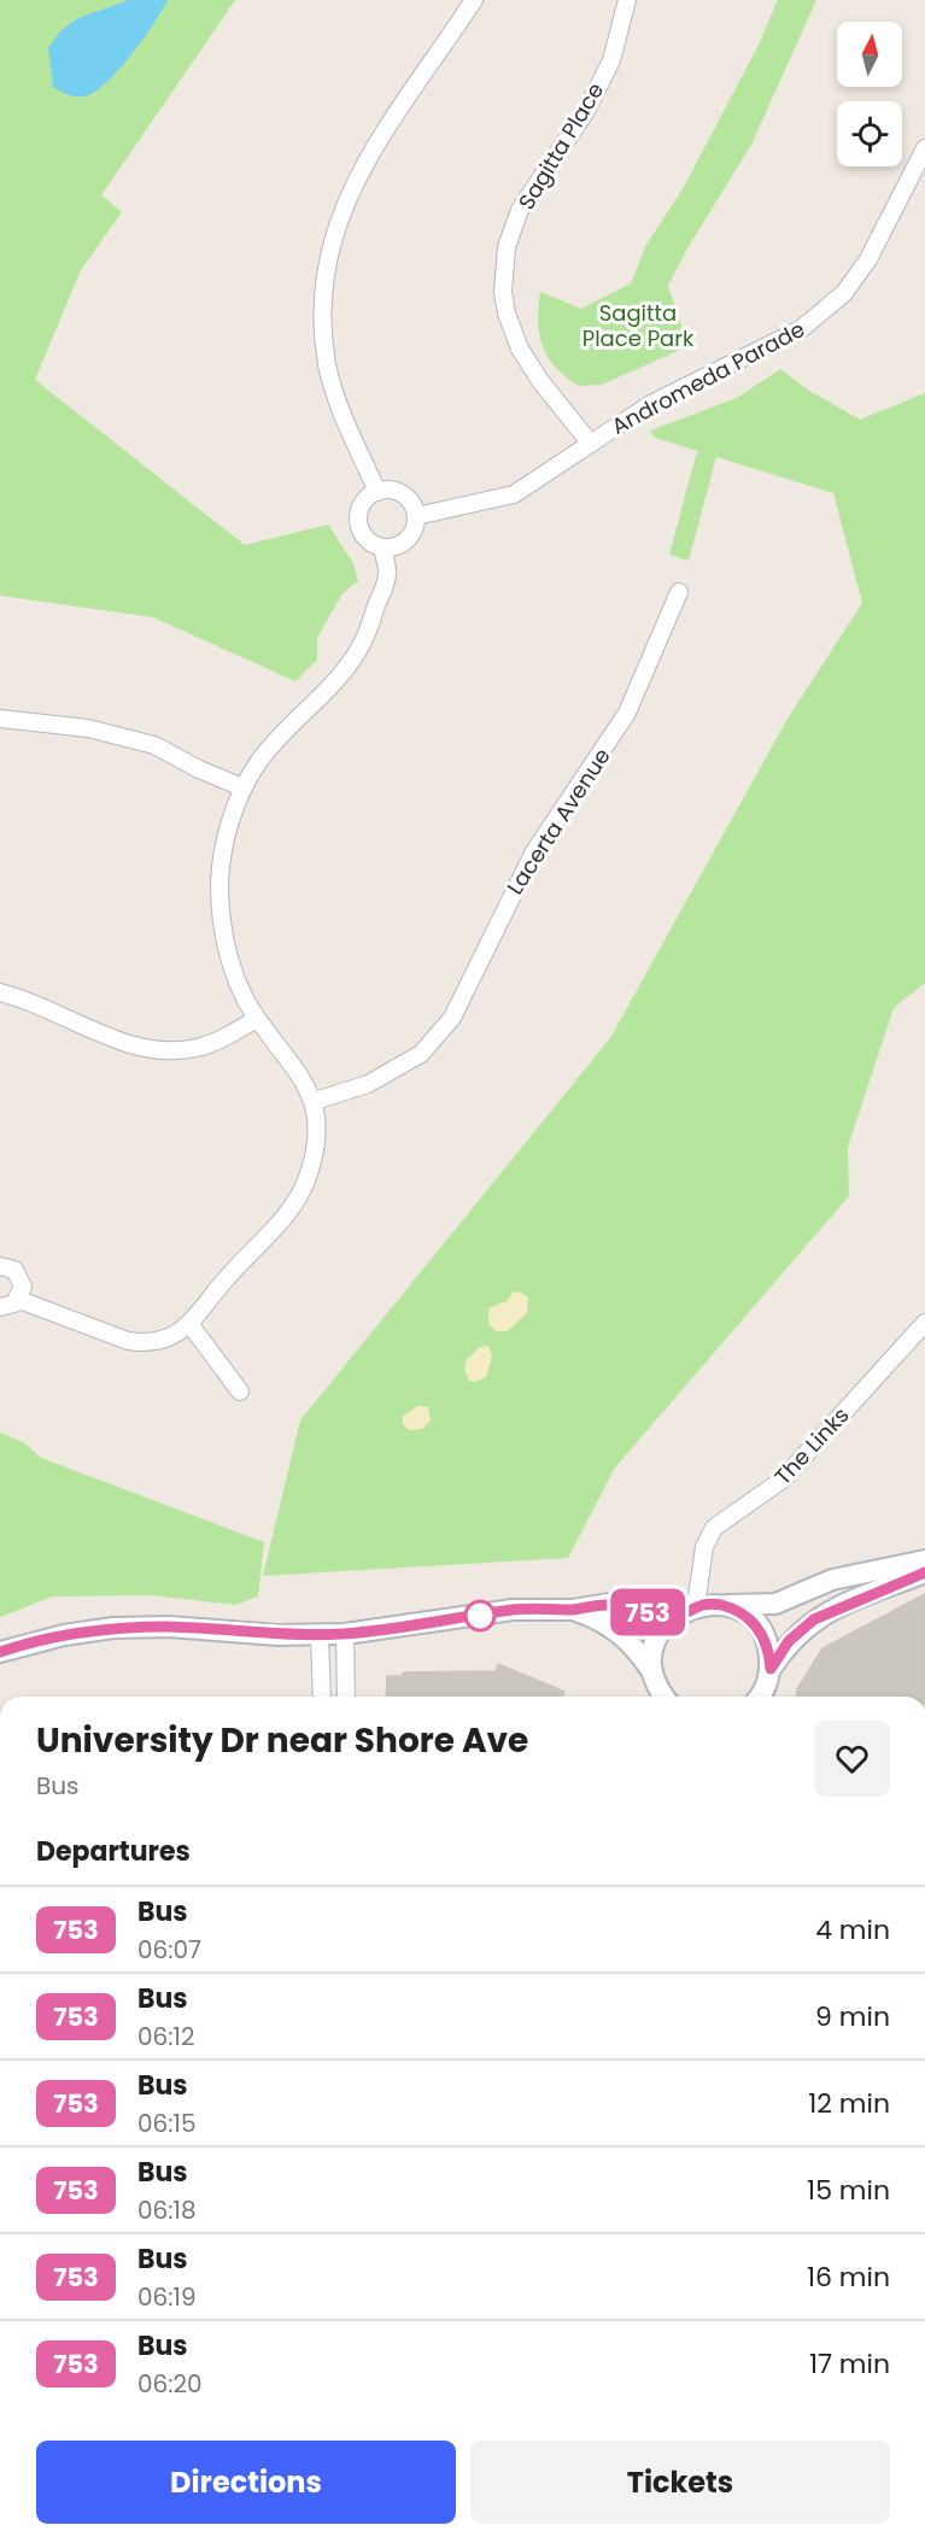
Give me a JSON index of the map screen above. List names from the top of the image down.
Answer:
{
  "streets": {
    "street": [
      "Sagitta Place",
      "Andromeda Parade",
      "Lacerta Avenue",
      "The Links"
    ]
  },
  "crossings": [
    ["Sagitta Place", "Andromeda Parade"]
  ],
  "parks": ["Sagitta Place Park"],
  "lines": ["bus line 753"],
  "north": "top",
  "page": {
    "on_map": "753",
    "heading": [
      ["University Dr near Shore Ave", "Bus"],
      "Departures"
    ],
    "list": [
      {
        "mark": "753",
        "name": "Bus",
        "note": "06:07",
        "value": "4 min"
      },
      {
        "mark": "753",
        "name": "Bus",
        "note": "06:12",
        "value": "9 min"
      },
      {
        "mark": "753",
        "name": "Bus",
        "note": "06:15",
        "value": "12 min"
      },
      {
        "mark": "753",
        "name": "Bus",
        "note": "06:18",
        "value": "15 min"
      },
      {
        "mark": "753",
        "name": "Bus",
        "note": "06:19",
        "value": "16 min"
      },
      {
        "mark": "753",
        "name": "Bus",
        "note": "06:20",
        "value": "17 min"
      }
    ],
    "buttons": ["Directions", "Tickets"]
  }
}
